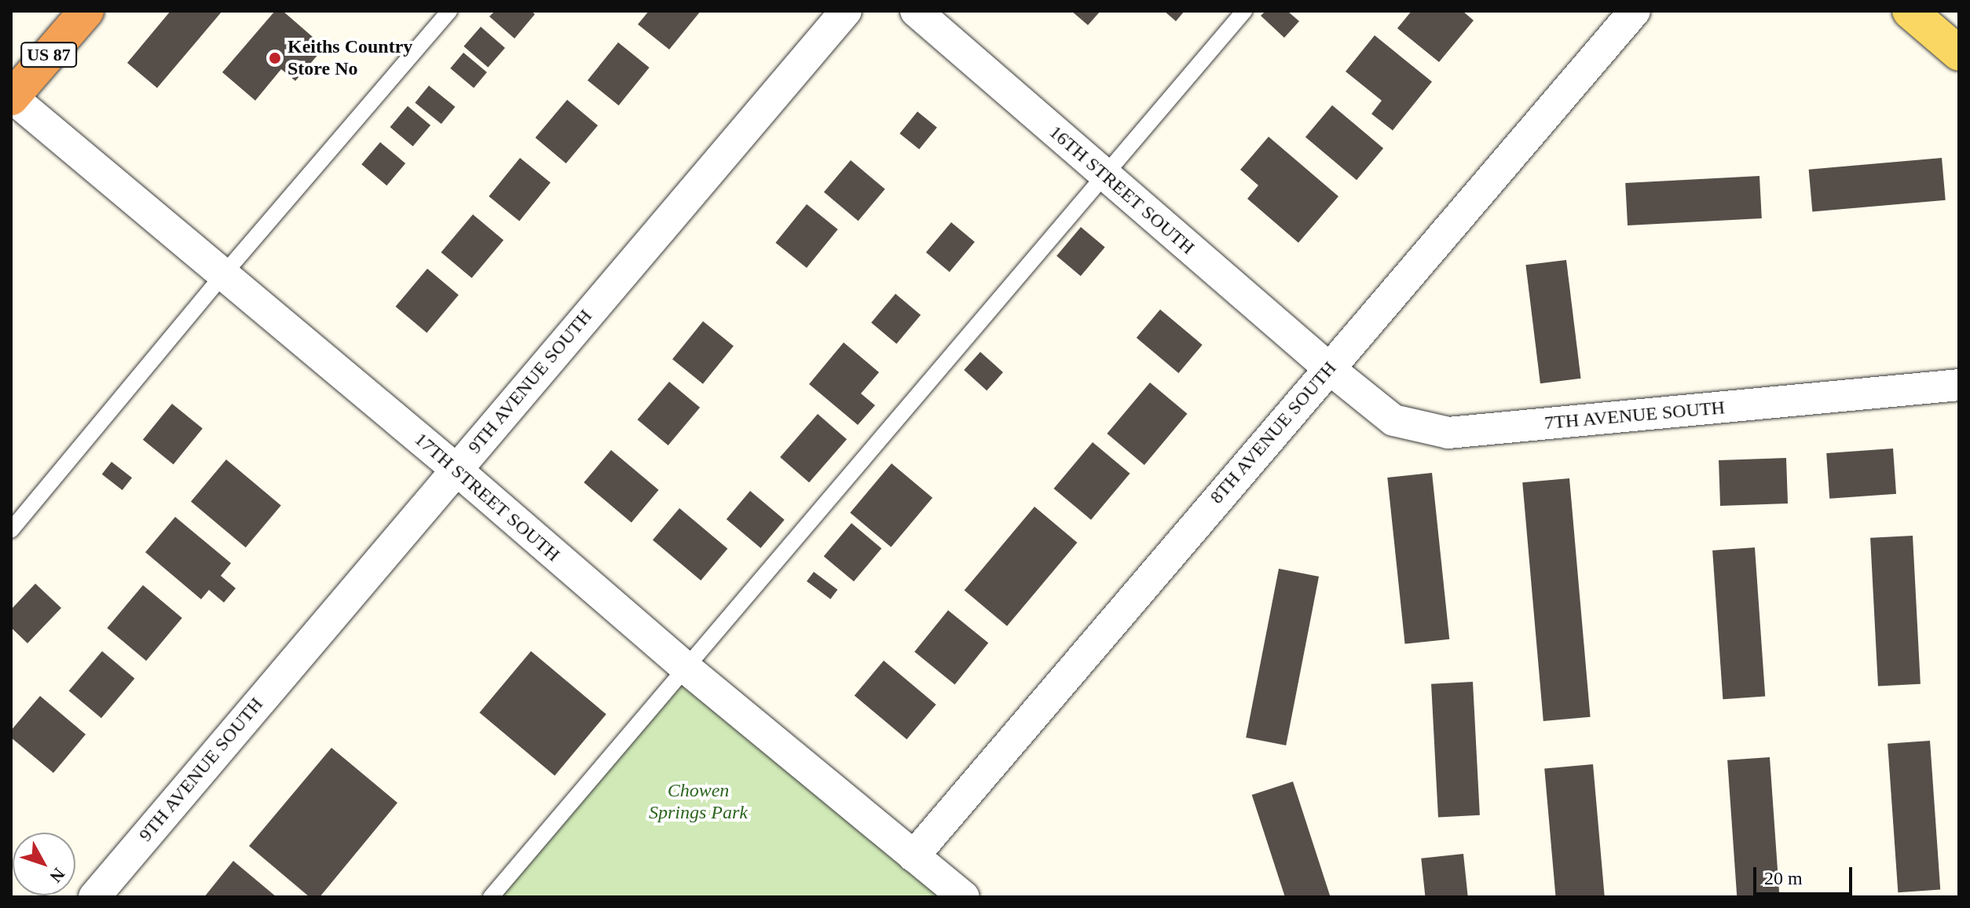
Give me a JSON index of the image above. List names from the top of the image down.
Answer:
{
  "streets": {
    "highway": ["US 87"],
    "street": [
      "16TH STREET SOUTH",
      "9TH AVENUE SOUTH",
      "7TH AVENUE SOUTH",
      "8TH AVENUE SOUTH",
      "17TH STREET SOUTH"
    ]
  },
  "crossings": [
    ["US 87", "17TH STREET SOUTH"],
    ["16TH STREET SOUTH", "7TH AVENUE SOUTH"],
    ["16TH STREET SOUTH", "8TH AVENUE SOUTH"],
    ["9TH AVENUE SOUTH", "17TH STREET SOUTH"],
    ["7TH AVENUE SOUTH", "8TH AVENUE SOUTH"],
    ["8TH AVENUE SOUTH", "17TH STREET SOUTH"]
  ],
  "parks": ["Chowen Springs Park"],
  "places": ["Keiths Country Store No"],
  "scale_bar": "20 m",
  "north": "bottom right"
}
